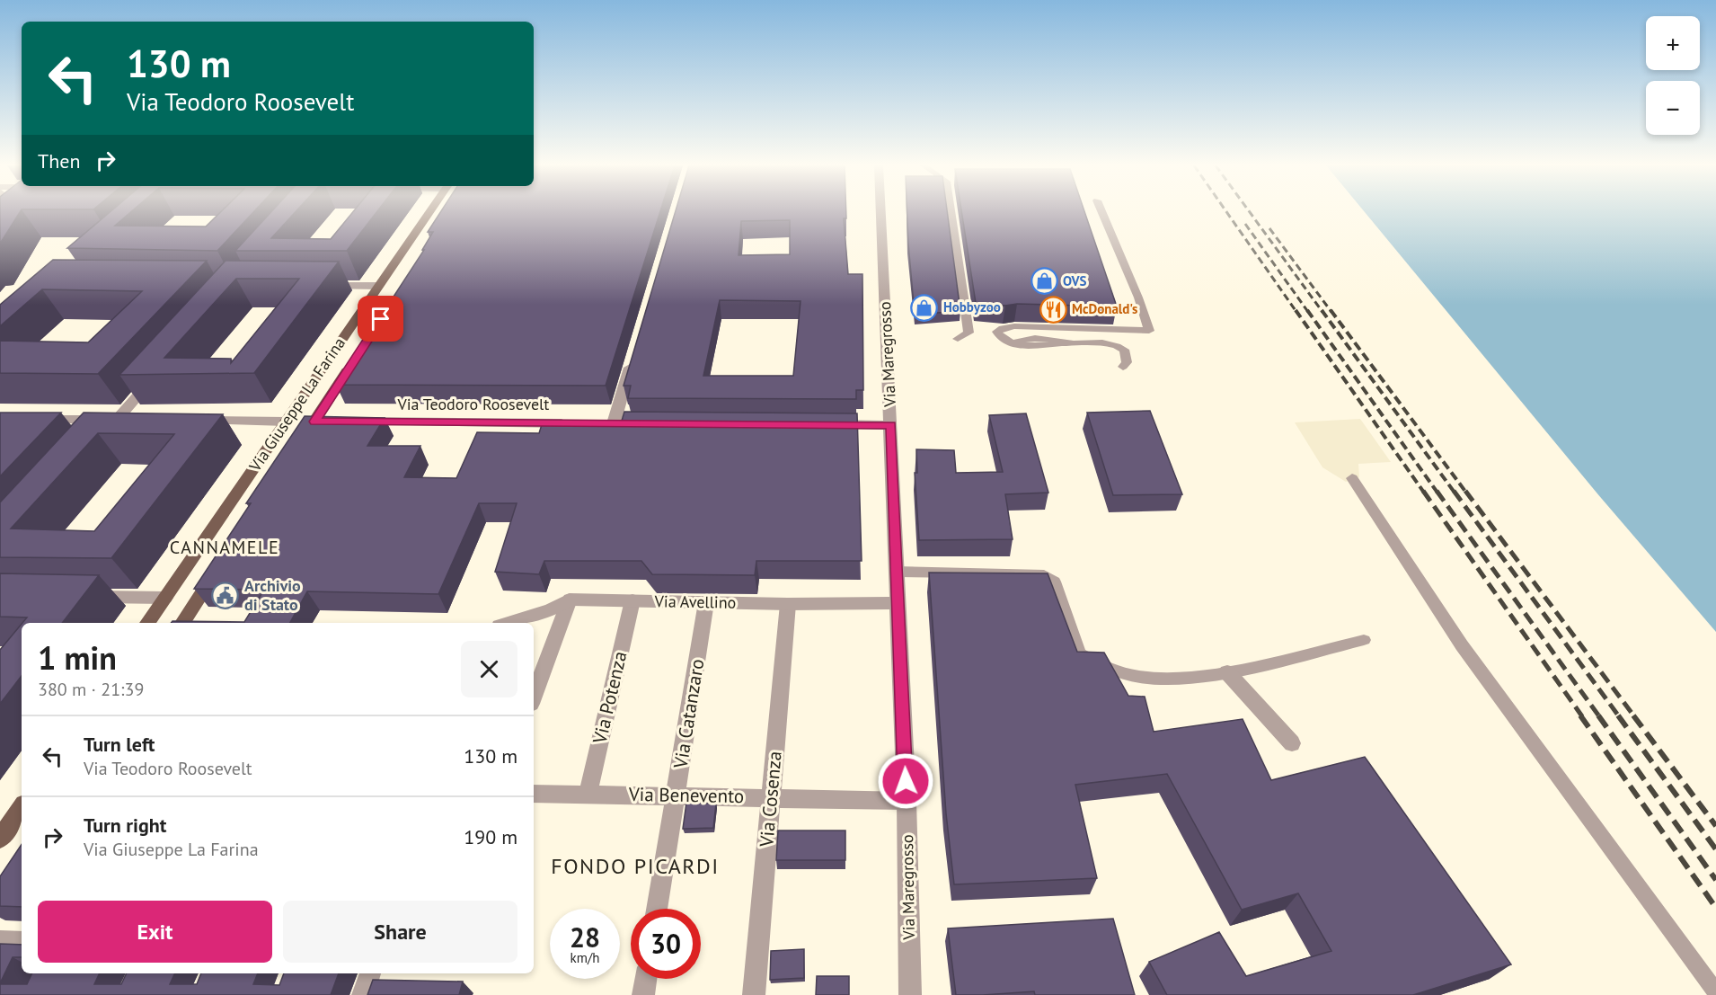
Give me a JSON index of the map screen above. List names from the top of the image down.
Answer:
{
  "streets": {
    "main road": ["Via Giuseppe La Farina"],
    "street": [
      "Via Maregrosso",
      "Via Teodoro Roosevelt",
      "Via Avellino",
      "Via Potenza",
      "Via Catanzaro",
      "Via Benevento",
      "Via Cosenza"
    ]
  },
  "crossings": [
    ["Via Maregrosso", "Via Avellino"],
    ["Via Maregrosso", "Via Benevento"],
    ["Via Avellino", "Via Potenza"],
    ["Via Avellino", "Via Catanzaro"],
    ["Via Avellino", "Via Cosenza"],
    ["Via Potenza", "Via Benevento"],
    ["Via Catanzaro", "Via Benevento"],
    ["Via Benevento", "Via Cosenza"]
  ],
  "districts": ["CANNAMELE", "FONDO PICARDI"],
  "places": {
    "shop": ["OVS", "Hobbyzoo"],
    "restaurant": ["McDonald's"],
    "public building": ["Archivio di Stato"]
  },
  "page": {
    "map_buttons": ["+", "−"],
    "turn": ["130 m", "Via Teodoro Roosevelt"],
    "then": "Then",
    "heading": ["1 min", "380 m · 21:39"],
    "list": [
      {
        "name": "Turn left",
        "note": "Via Teodoro Roosevelt",
        "value": "130 m"
      },
      {
        "name": "Turn right",
        "note": "Via Giuseppe La Farina",
        "value": "190 m"
      }
    ],
    "buttons": ["Exit", "Share"],
    "speed": "28 km/h",
    "limit": "30"
  }
}
